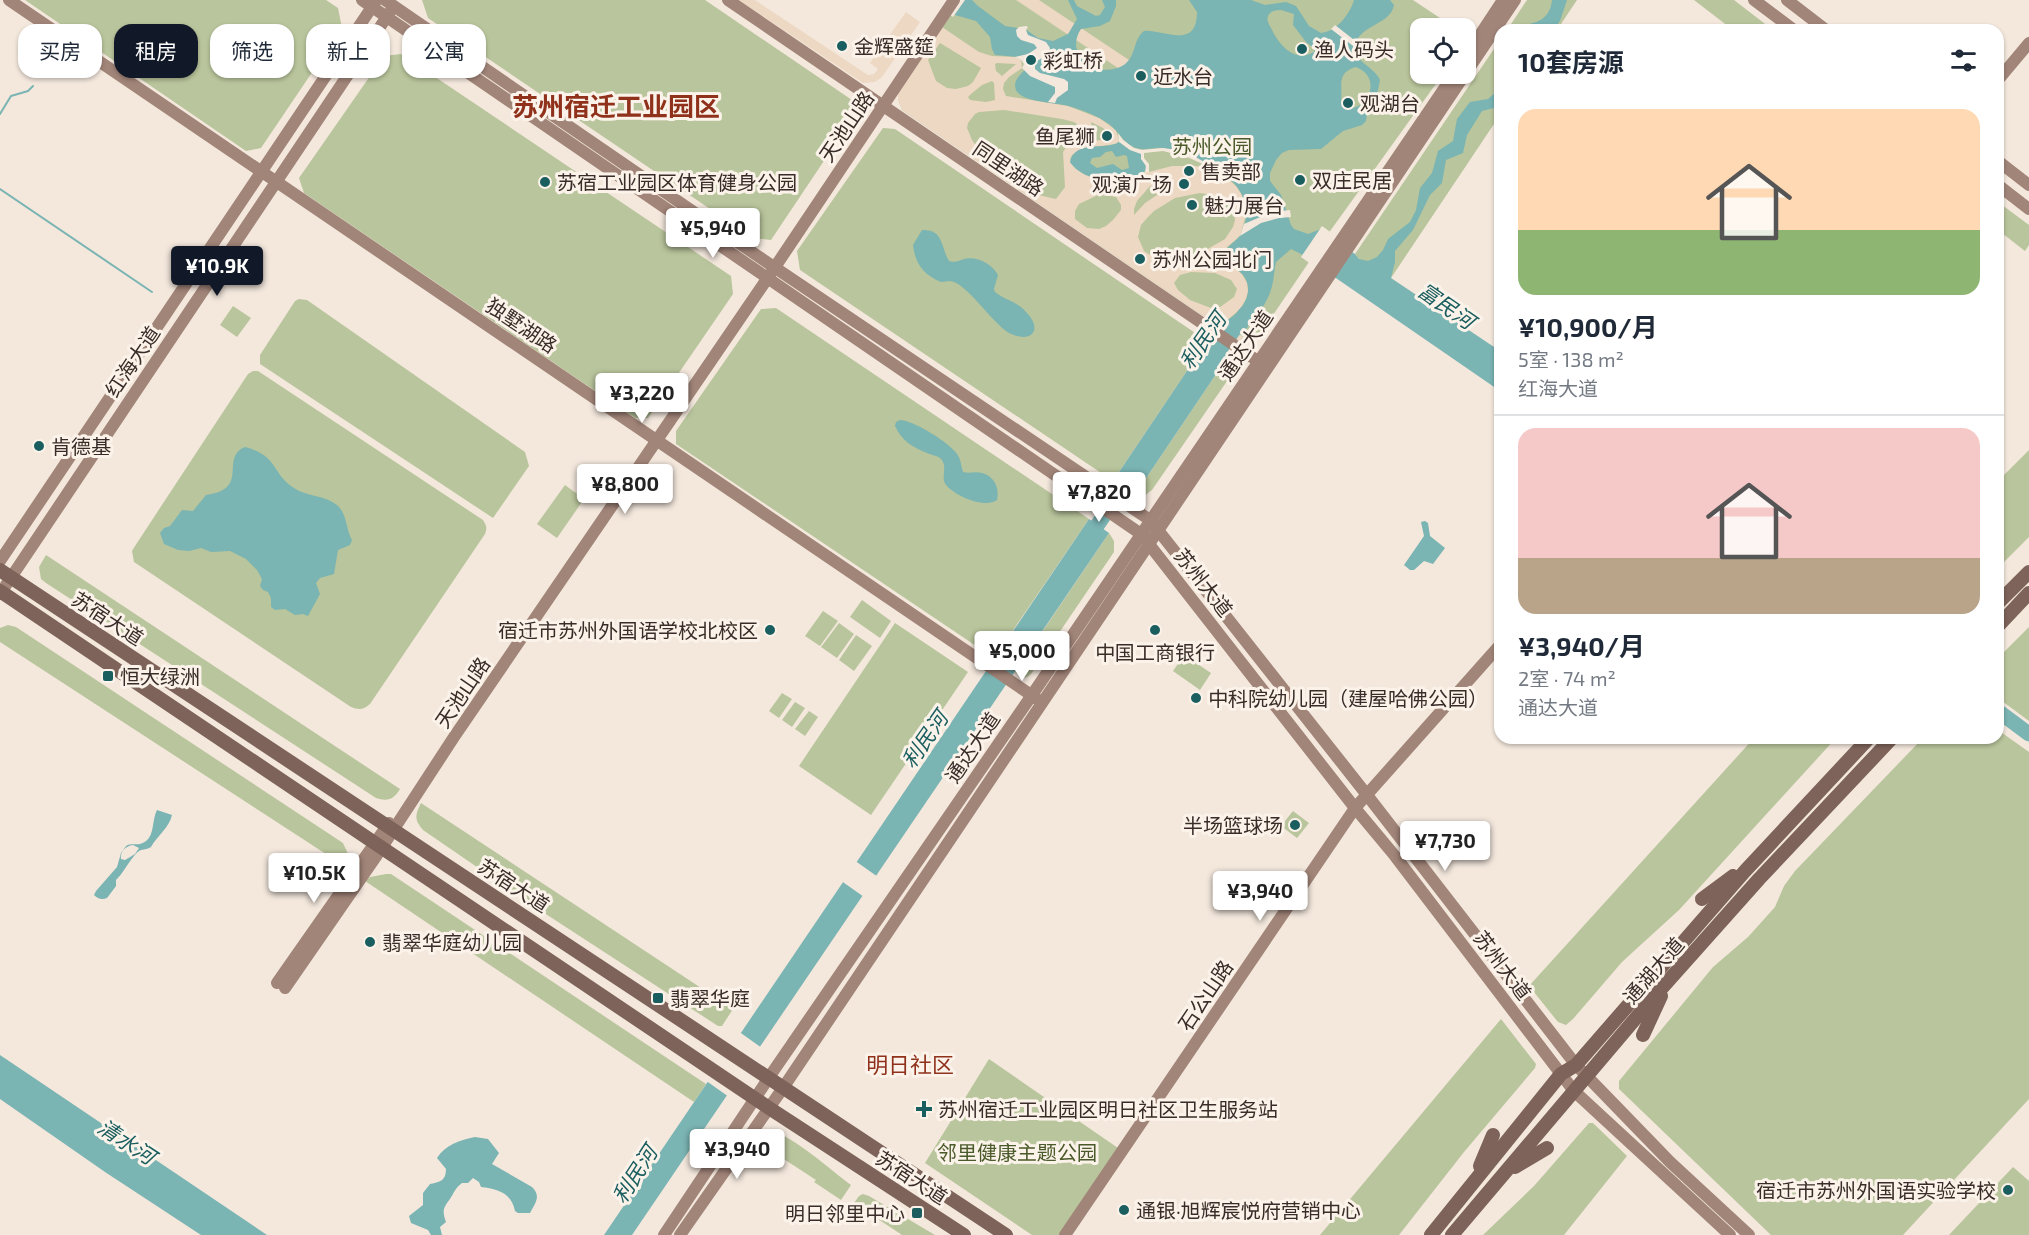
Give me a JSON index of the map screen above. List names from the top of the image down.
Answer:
{
  "streets": {
    "main road": ["苏宿大道", "通湖大道"],
    "street": [
      "天池山路",
      "同里湖路",
      "独墅湖路",
      "通达大道",
      "红海大道",
      "苏州大道",
      "石公山路"
    ]
  },
  "crossings": [
    ["天池山路", "同里湖路"],
    ["天池山路", "独墅湖路"],
    ["天池山路", "苏州大道"],
    ["天池山路", "苏宿大道"],
    ["同里湖路", "通达大道"],
    ["独墅湖路", "通达大道"],
    ["独墅湖路", "红海大道"],
    ["通达大道", "苏州大道"],
    ["通达大道", "苏宿大道"],
    ["红海大道", "苏州大道"],
    ["红海大道", "苏宿大道"],
    ["苏州大道", "通湖大道"],
    ["苏州大道", "石公山路"]
  ],
  "districts": ["苏州宿迁工业园区", "明日社区"],
  "water": ["富民河", "利民河", "清水河"],
  "parks": ["苏州公园", "邻里健康主题公园"],
  "places": {
    "other": [
      "金辉盛筵",
      "渔人码头",
      "彩虹桥",
      "近水台",
      "观湖台",
      "鱼尾狮",
      "售卖部",
      "双庄民居",
      "苏宿工业园区体育健身公园",
      "观演广场",
      "魅力展台",
      "苏州公园北门",
      "肯德基",
      "宿迁市苏州外国语学校北校区",
      "中国工商银行",
      "中科院幼儿园（建屋哈佛公园）",
      "半场篮球场",
      "翡翠华庭幼儿园",
      "宿迁市苏州外国语实验学校",
      "通银·旭辉宸悦府营销中心"
    ],
    "transit": ["恒大绿洲", "翡翠华庭", "明日邻里中心"],
    "health": ["苏州宿迁工业园区明日社区卫生服务站"]
  },
  "page": {
    "chip": [
      "买房",
      "租房",
      "筛选",
      "新上",
      "公寓"
    ],
    "heading": "10套房源",
    "list": [
      {
        "name": "¥10,900/月",
        "note": "5室 · 138 m² · 红海大道"
      },
      {
        "name": "¥3,940/月",
        "note": "2室 · 74 m² · 通达大道"
      }
    ],
    "price": [
      "¥5,940",
      "¥10.9K",
      "¥3,220",
      "¥8,800",
      "¥7,820",
      "¥5,000",
      "¥7,730",
      "¥10.5K",
      "¥3,940",
      "¥3,940"
    ]
  }
}
